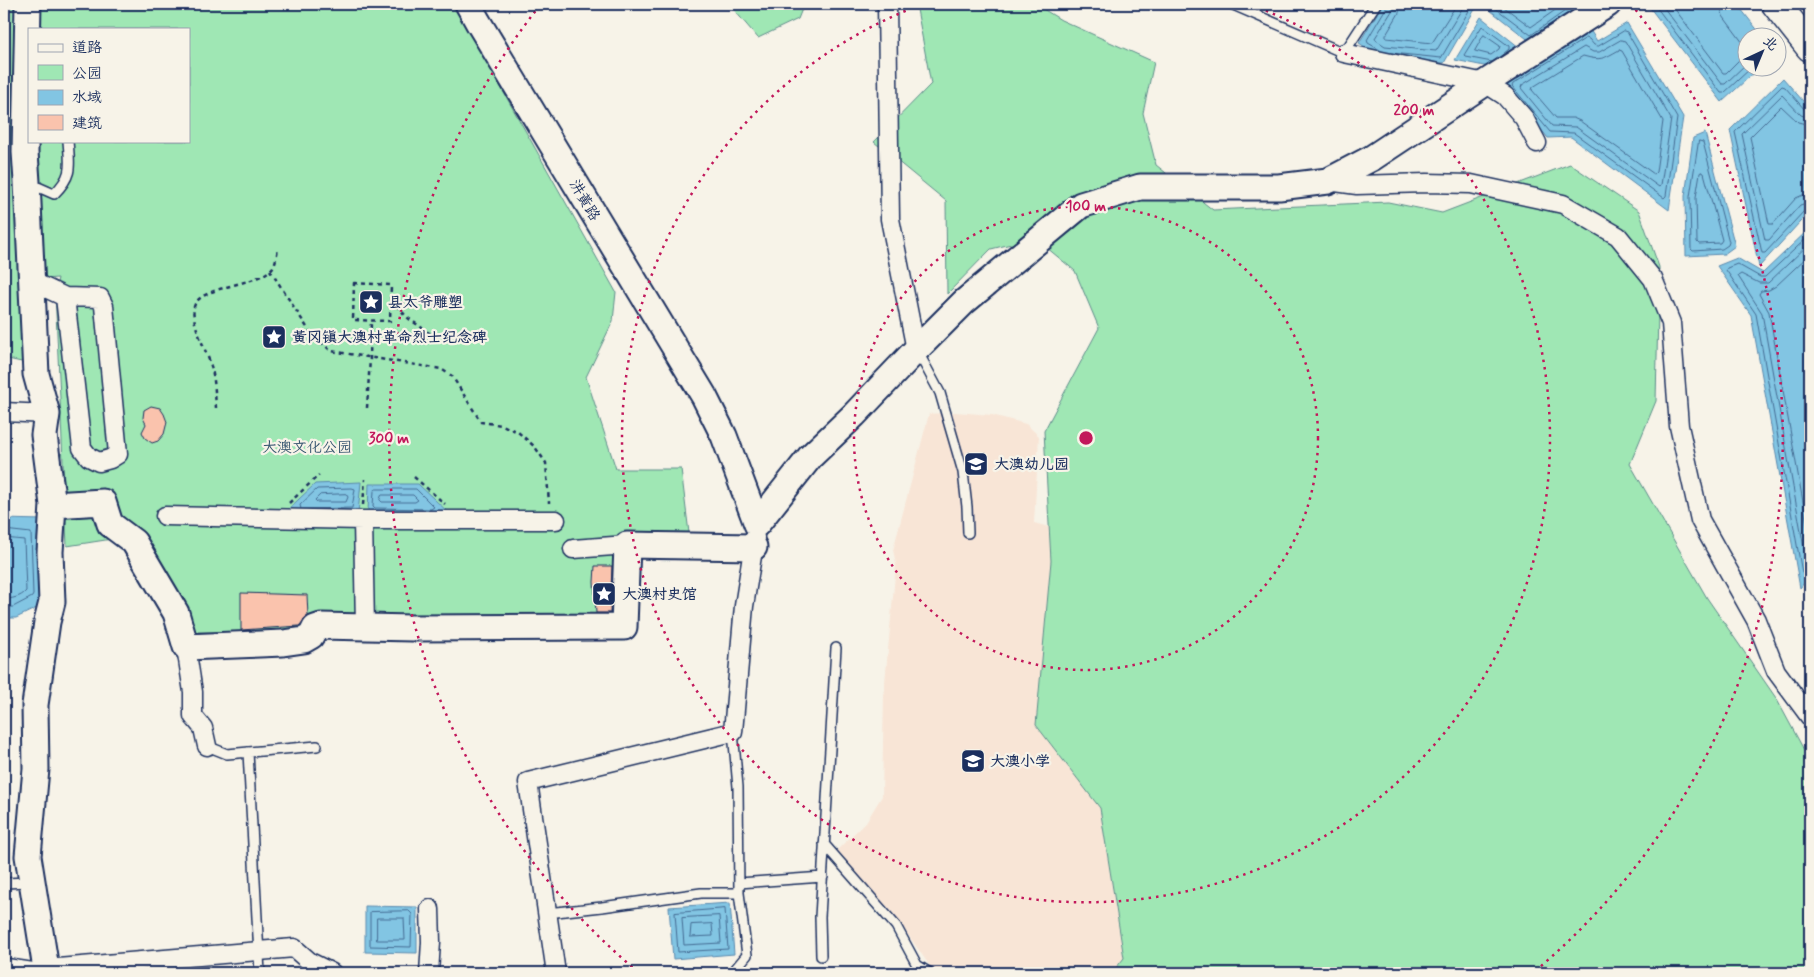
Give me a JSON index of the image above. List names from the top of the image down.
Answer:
{
  "streets": {
    "street": ["汫黄路"]
  },
  "parks": ["大澳文化公园"],
  "places": {
    "place": ["县太爷雕塑", "黄冈镇大澳村革命烈士纪念碑", "大澳村史馆"],
    "school or university": ["大澳幼儿园", "大澳小学"]
  },
  "legend": [
    "道路",
    "公园",
    "水域",
    "建筑"
  ],
  "north": "top right",
  "rings": ["200 m", "100 m", "300 m"]
}
